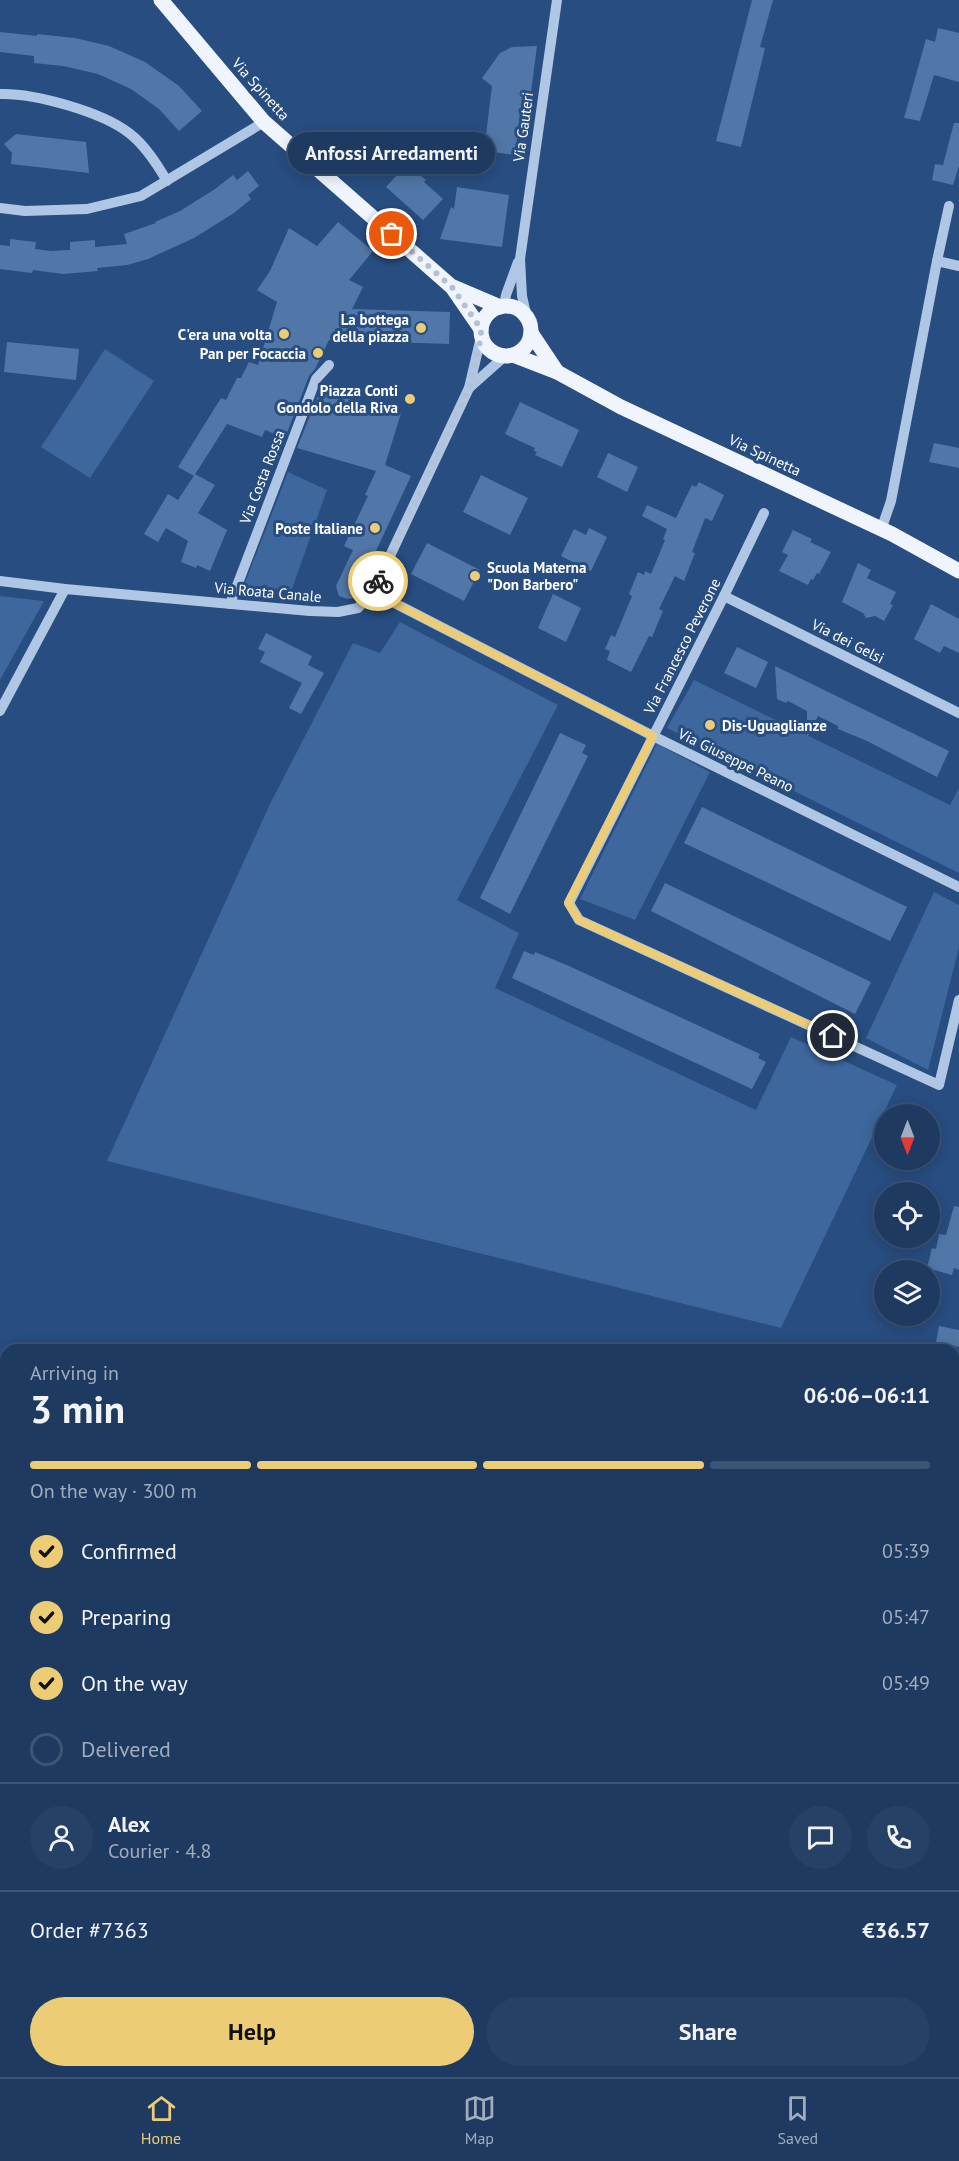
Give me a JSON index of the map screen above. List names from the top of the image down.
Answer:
{
  "streets": {
    "main road": ["Via Spinetta"],
    "street": [
      "Via Gauteri",
      "Via Costa Rossa",
      "Via Roata Canale",
      "Via dei Gelsi",
      "Via Francesco Peverone",
      "Via Giuseppe Peano"
    ]
  },
  "crossings": [
    ["Via Spinetta", "Via Gauteri"],
    ["Via Spinetta", "Via Roata Canale"],
    ["Via Gauteri", "Via Roata Canale"],
    ["Via Costa Rossa", "Via Roata Canale"],
    ["Via Roata Canale", "Via Giuseppe Peano"],
    ["Via dei Gelsi", "Via Francesco Peverone"],
    ["Via Francesco Peverone", "Via Giuseppe Peano"]
  ],
  "places": [
    "Anfossi Arredamenti",
    "La bottega della piazza",
    "C'era una volta",
    "Pan per Focaccia",
    "Piazza Conti Gondolo della Riva",
    "Poste Italiane",
    "Scuola Materna \"Don Barbero\"",
    "Dis-Uguaglianze"
  ],
  "north": "bottom",
  "page": {
    "bubble": "Anfossi Arredamenti",
    "heading": ["3 min", "Arriving in", "06:06–06:11"],
    "panel": [
      "Alex",
      "Courier · 4.8",
      "Order #7363",
      "€36.57"
    ],
    "bar": "On the way · 300 m",
    "list": [
      ["Confirmed", "05:39"],
      ["Preparing", "05:47"],
      ["On the way", "05:49"],
      "Delivered"
    ],
    "buttons": ["Help", "Share"],
    "tabs": ["Home", "Map", "Saved"]
  }
}
